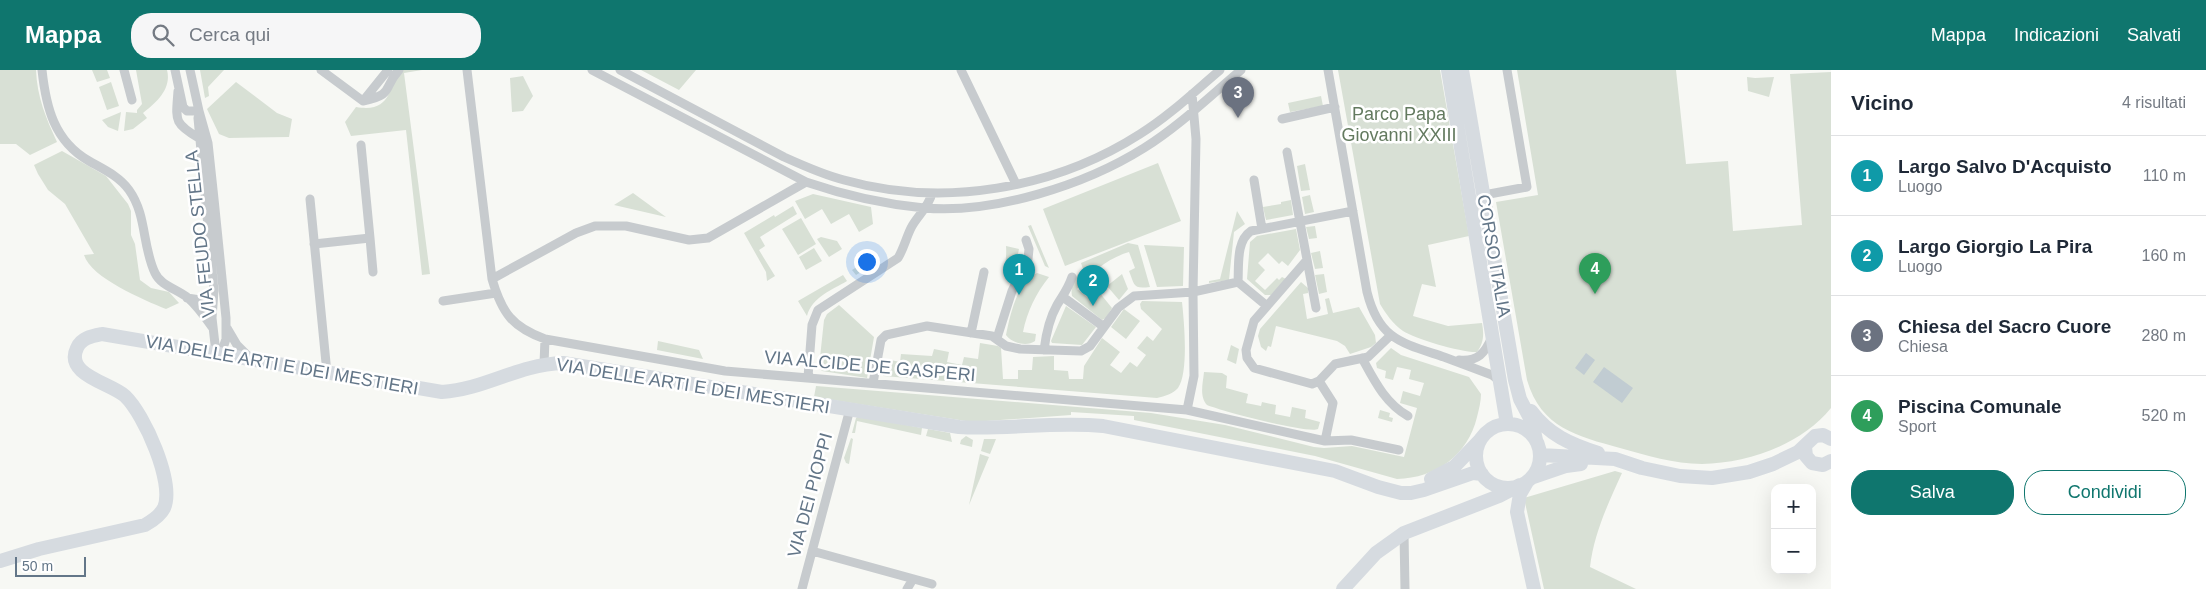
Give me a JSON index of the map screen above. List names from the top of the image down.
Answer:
{
  "streets": {
    "street": [
      "VIA FEUDO STELLA",
      "CORSO ITALIA",
      "VIA DELLE ARTI E DEI MESTIERI",
      "VIA ALCIDE DE GASPERI",
      "VIA DEI PIOPPI"
    ]
  },
  "crossings": [
    ["VIA FEUDO STELLA", "VIA DELLE ARTI E DEI MESTIERI"],
    ["VIA DELLE ARTI E DEI MESTIERI", "VIA DEI PIOPPI"]
  ],
  "parks": ["Parco Papa Giovanni XXIII"],
  "scale_bar": "50 m",
  "page": {
    "header": "Mappa",
    "search": "Cerca qui",
    "nav": ["Mappa", "Indicazioni", "Salvati"],
    "heading": ["Vicino", "4 risultati"],
    "pins": [
      "3",
      "4",
      "1",
      "2"
    ],
    "list": [
      {
        "mark": "1",
        "name": "Largo Salvo D'Acquisto",
        "note": "Luogo",
        "value": "110 m"
      },
      {
        "mark": "2",
        "name": "Largo Giorgio La Pira",
        "note": "Luogo",
        "value": "160 m"
      },
      {
        "mark": "3",
        "name": "Chiesa del Sacro Cuore",
        "note": "Chiesa",
        "value": "280 m"
      },
      {
        "mark": "4",
        "name": "Piscina Comunale",
        "note": "Sport",
        "value": "520 m"
      }
    ],
    "buttons": ["Salva", "Condividi"],
    "map_buttons": ["+", "−"],
    "scale": "50 m"
  }
}
